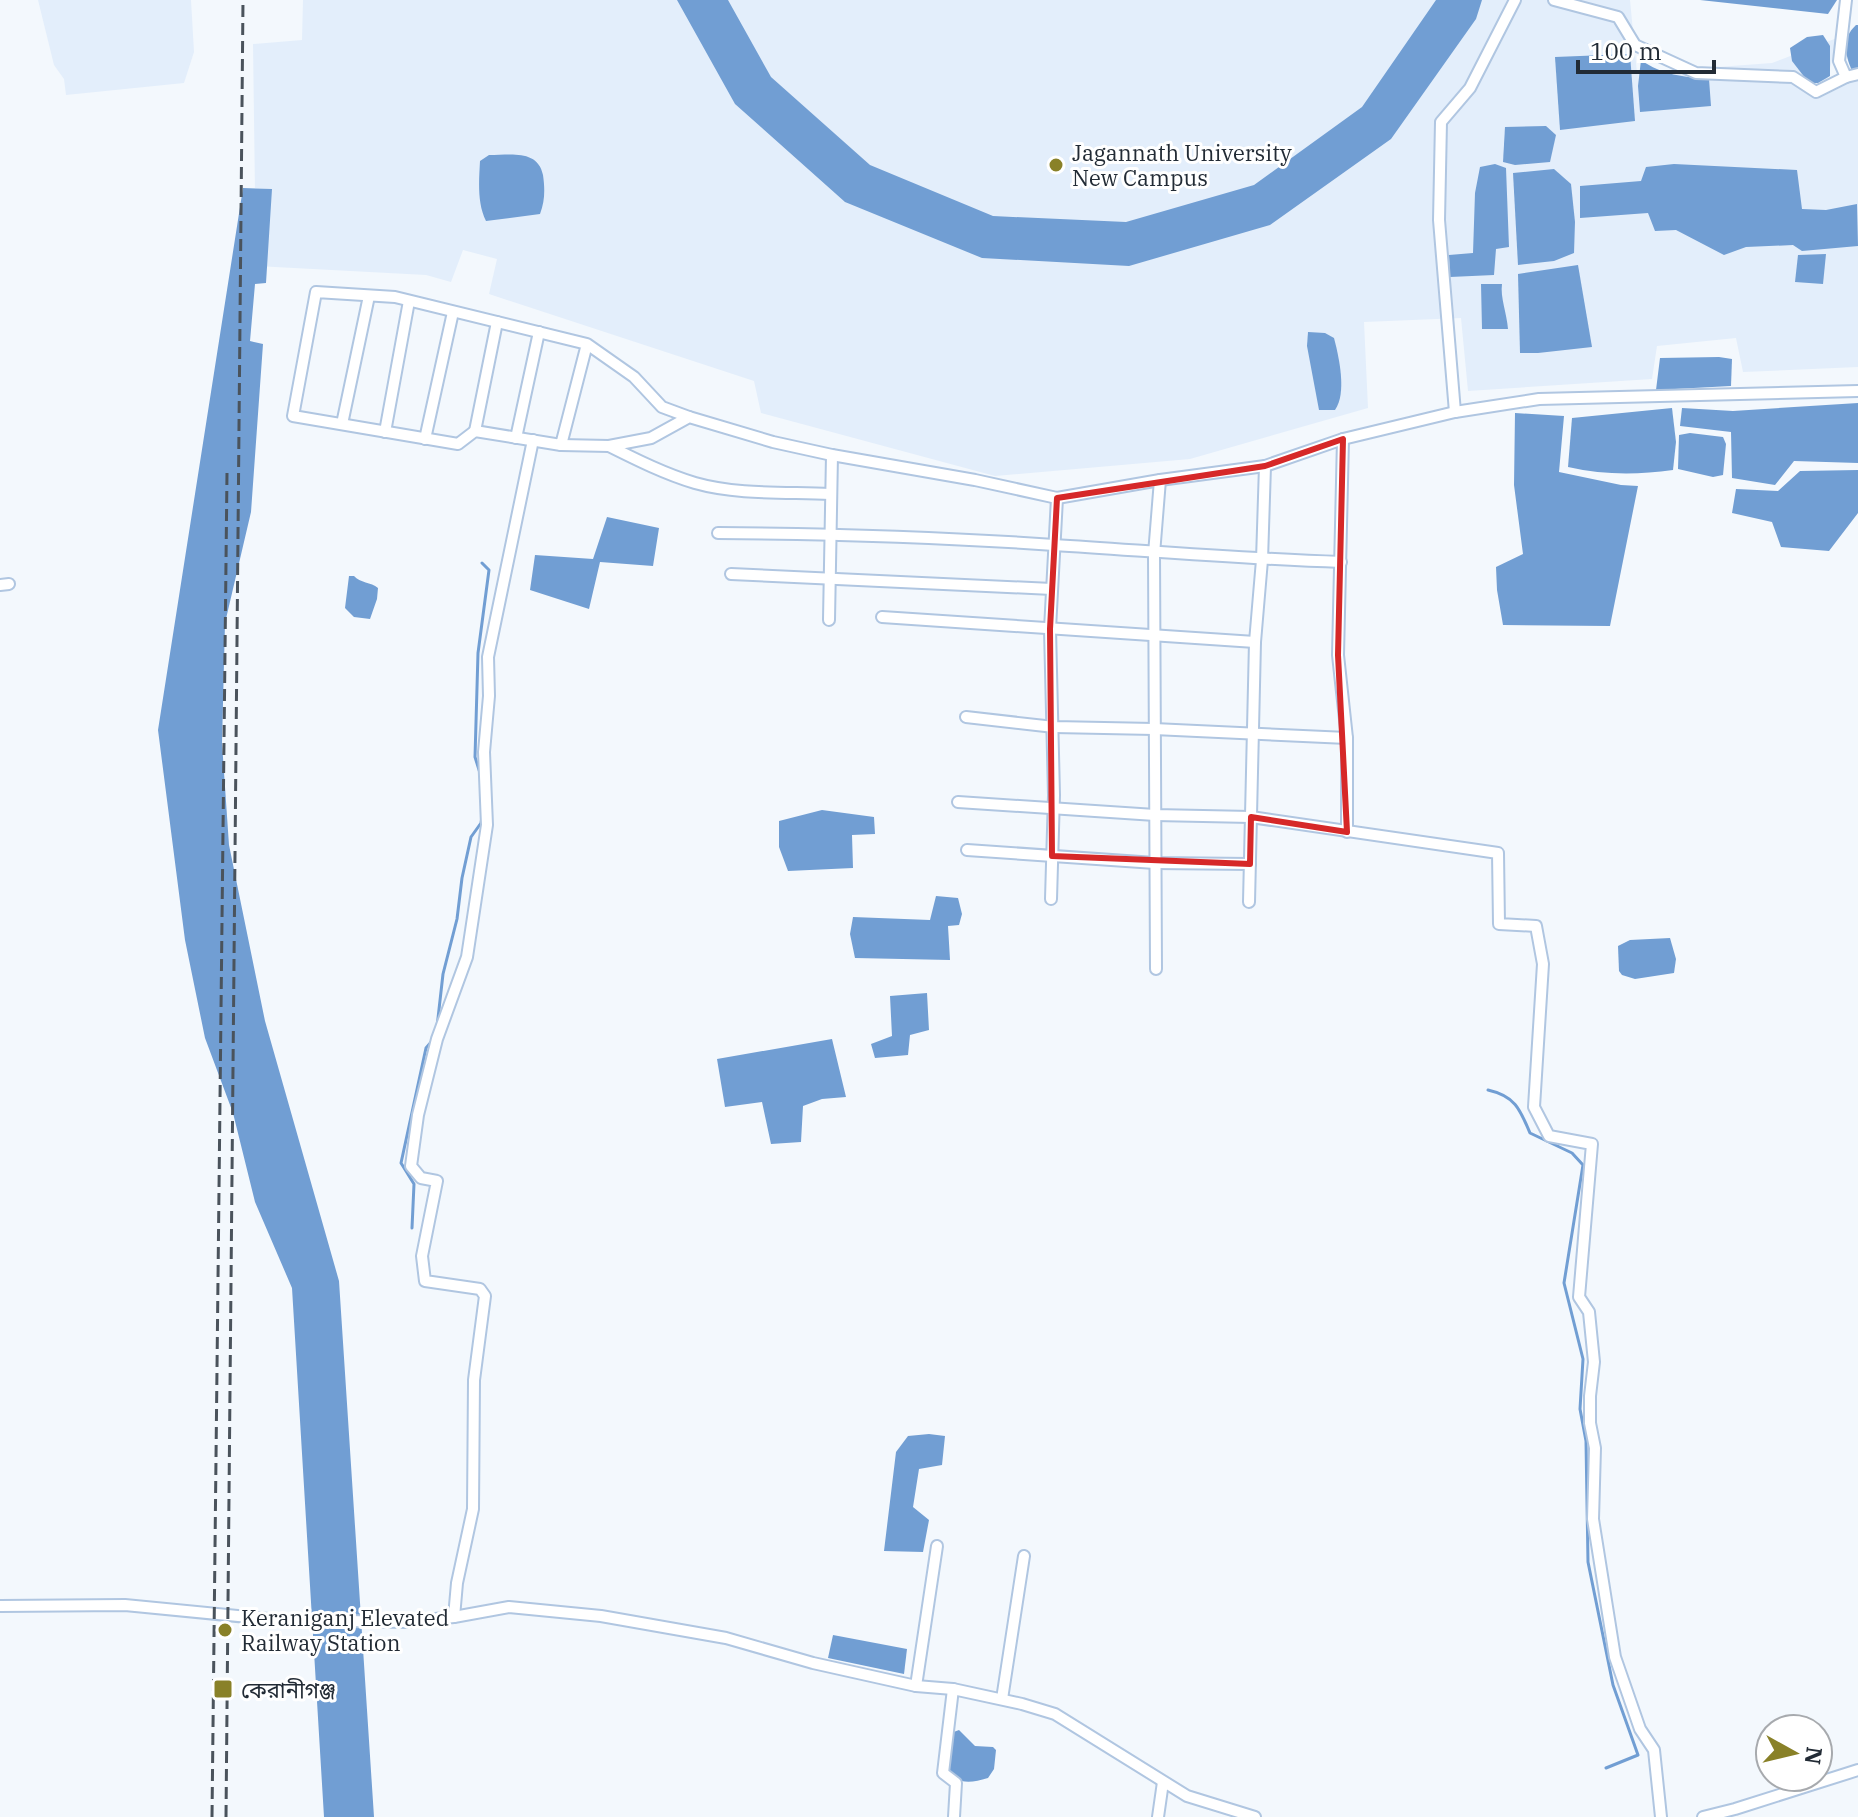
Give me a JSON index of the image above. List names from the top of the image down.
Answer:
{
  "places": {
    "other": ["Jagannath University New Campus", "Keraniganj Elevated Railway Station"],
    "transit": ["কেরানীগঞ্জ"]
  },
  "scale_bar": "100 m",
  "north": "right"
}
